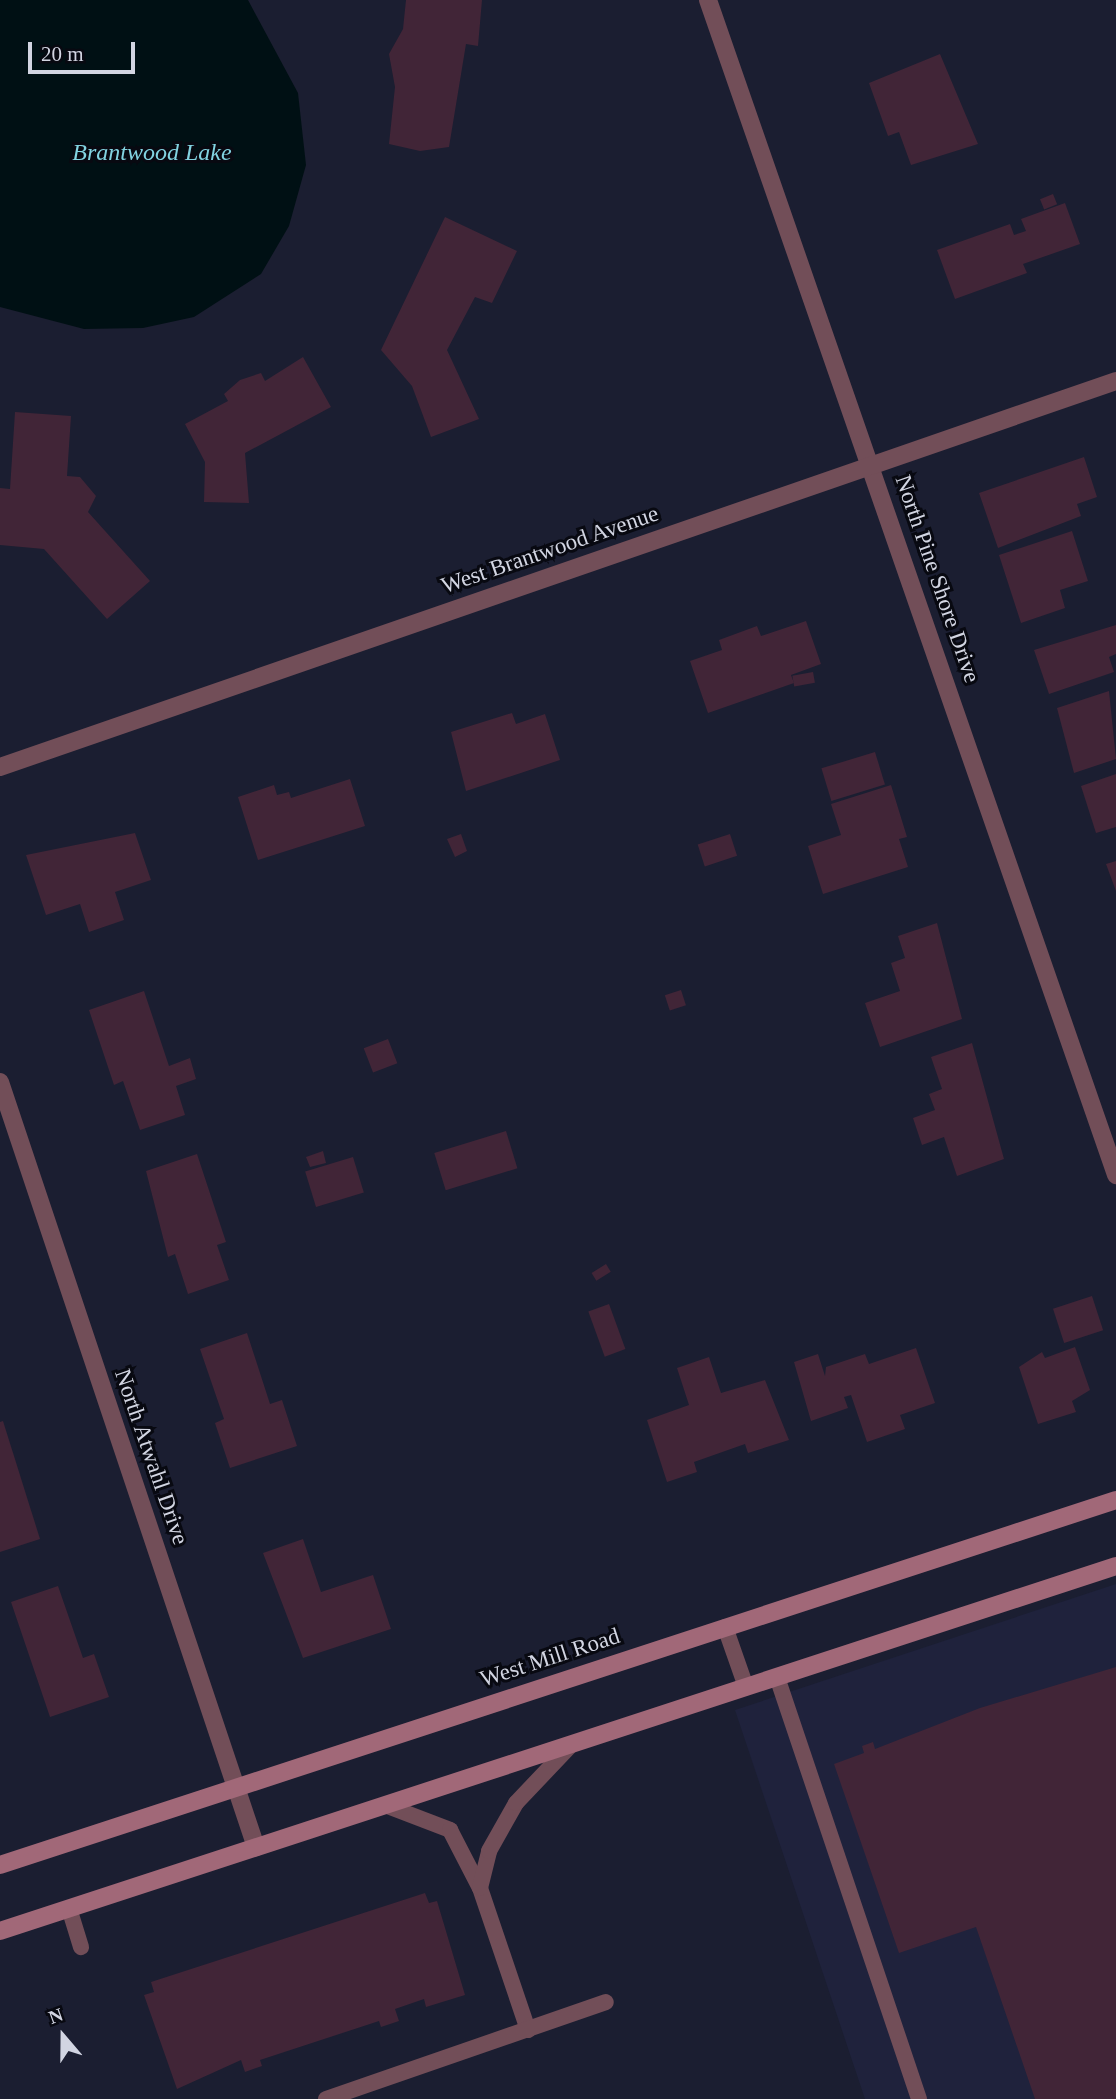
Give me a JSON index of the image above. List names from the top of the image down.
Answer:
{
  "streets": {
    "main road": ["West Mill Road"],
    "street": ["West Brantwood Avenue", "North Pine Shore Drive", "North Atwahl Drive"]
  },
  "crossings": [
    ["West Brantwood Avenue", "North Pine Shore Drive"],
    ["North Atwahl Drive", "West Mill Road"]
  ],
  "water": ["Brantwood Lake"],
  "scale_bar": "20 m",
  "north": "top"
}
